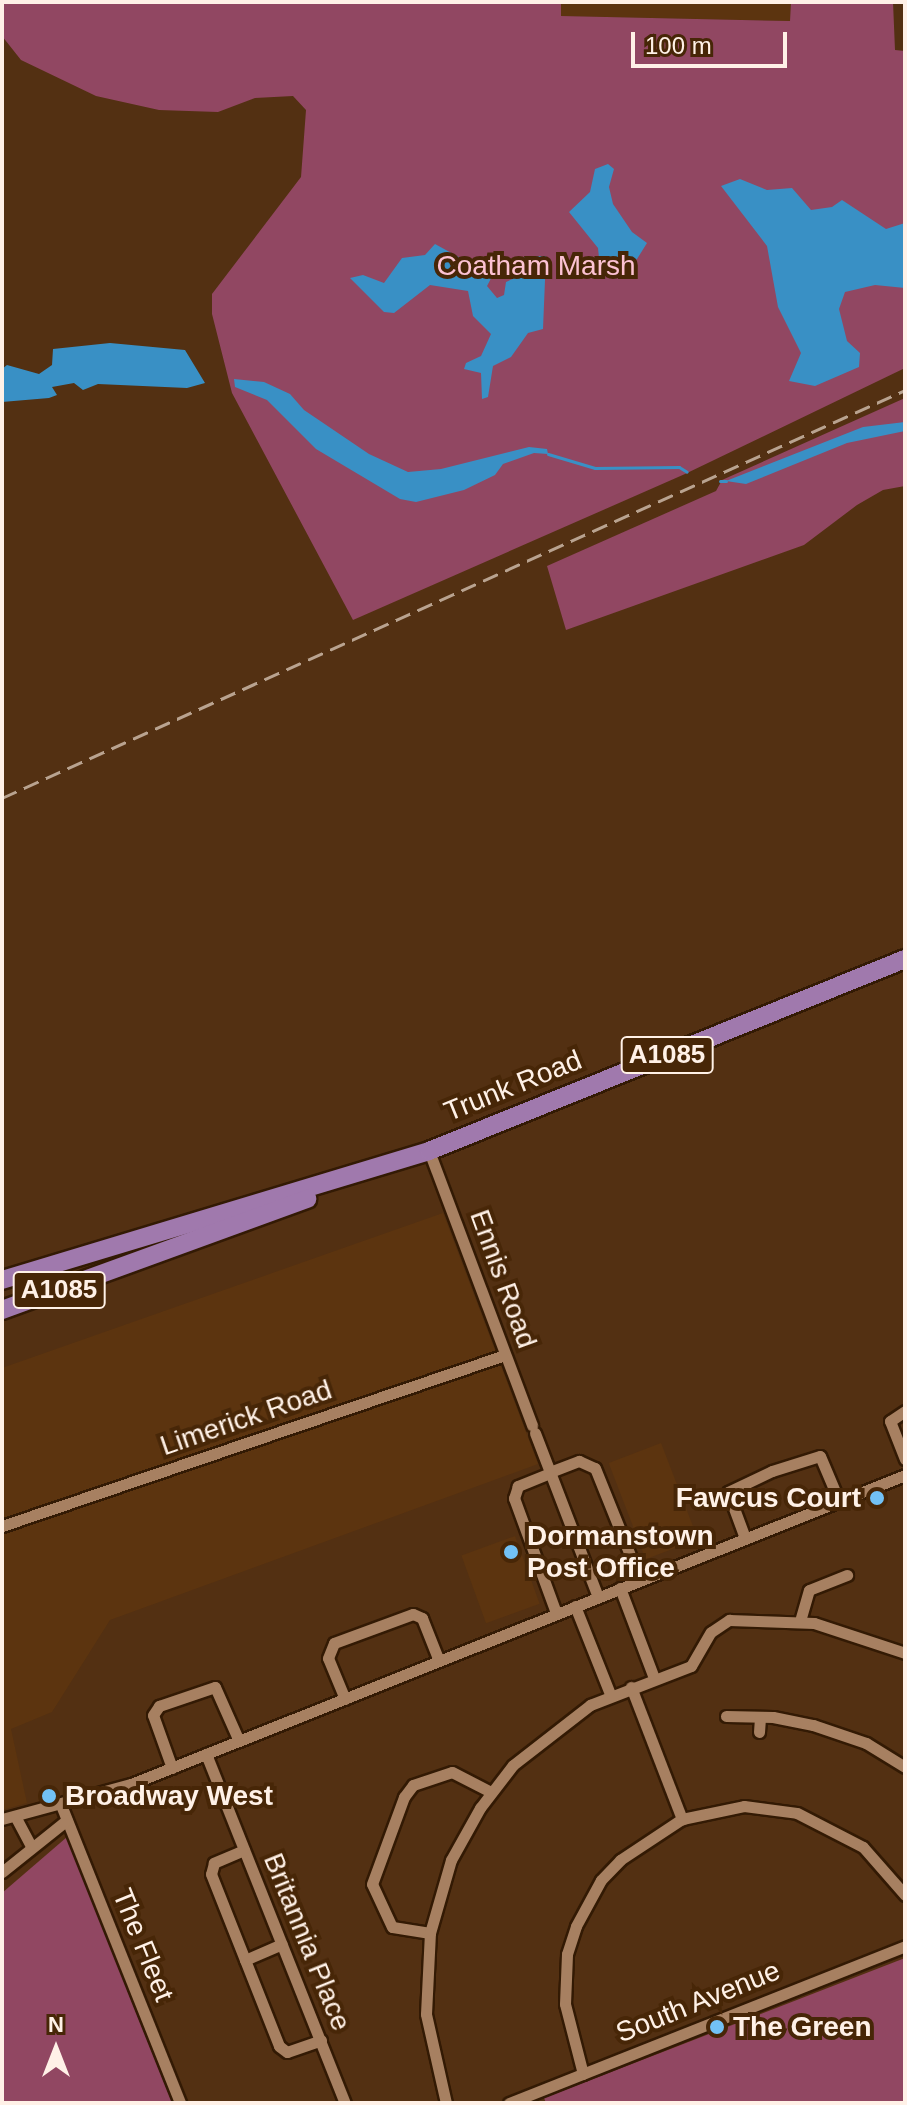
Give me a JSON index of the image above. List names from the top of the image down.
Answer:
{
  "streets": {
    "main road": ["A1085", "Trunk Road"],
    "street": [
      "Ennis Road",
      "Limerick Road",
      "Britannia Place",
      "The Fleet",
      "South Avenue"
    ]
  },
  "crossings": [
    ["Trunk Road", "Ennis Road"],
    ["Ennis Road", "Limerick Road"]
  ],
  "parks": ["Coatham Marsh"],
  "places": [
    "Fawcus Court",
    "Dormanstown Post Office",
    "Broadway West",
    "The Green"
  ],
  "scale_bar": "100 m",
  "north": "top"
}
